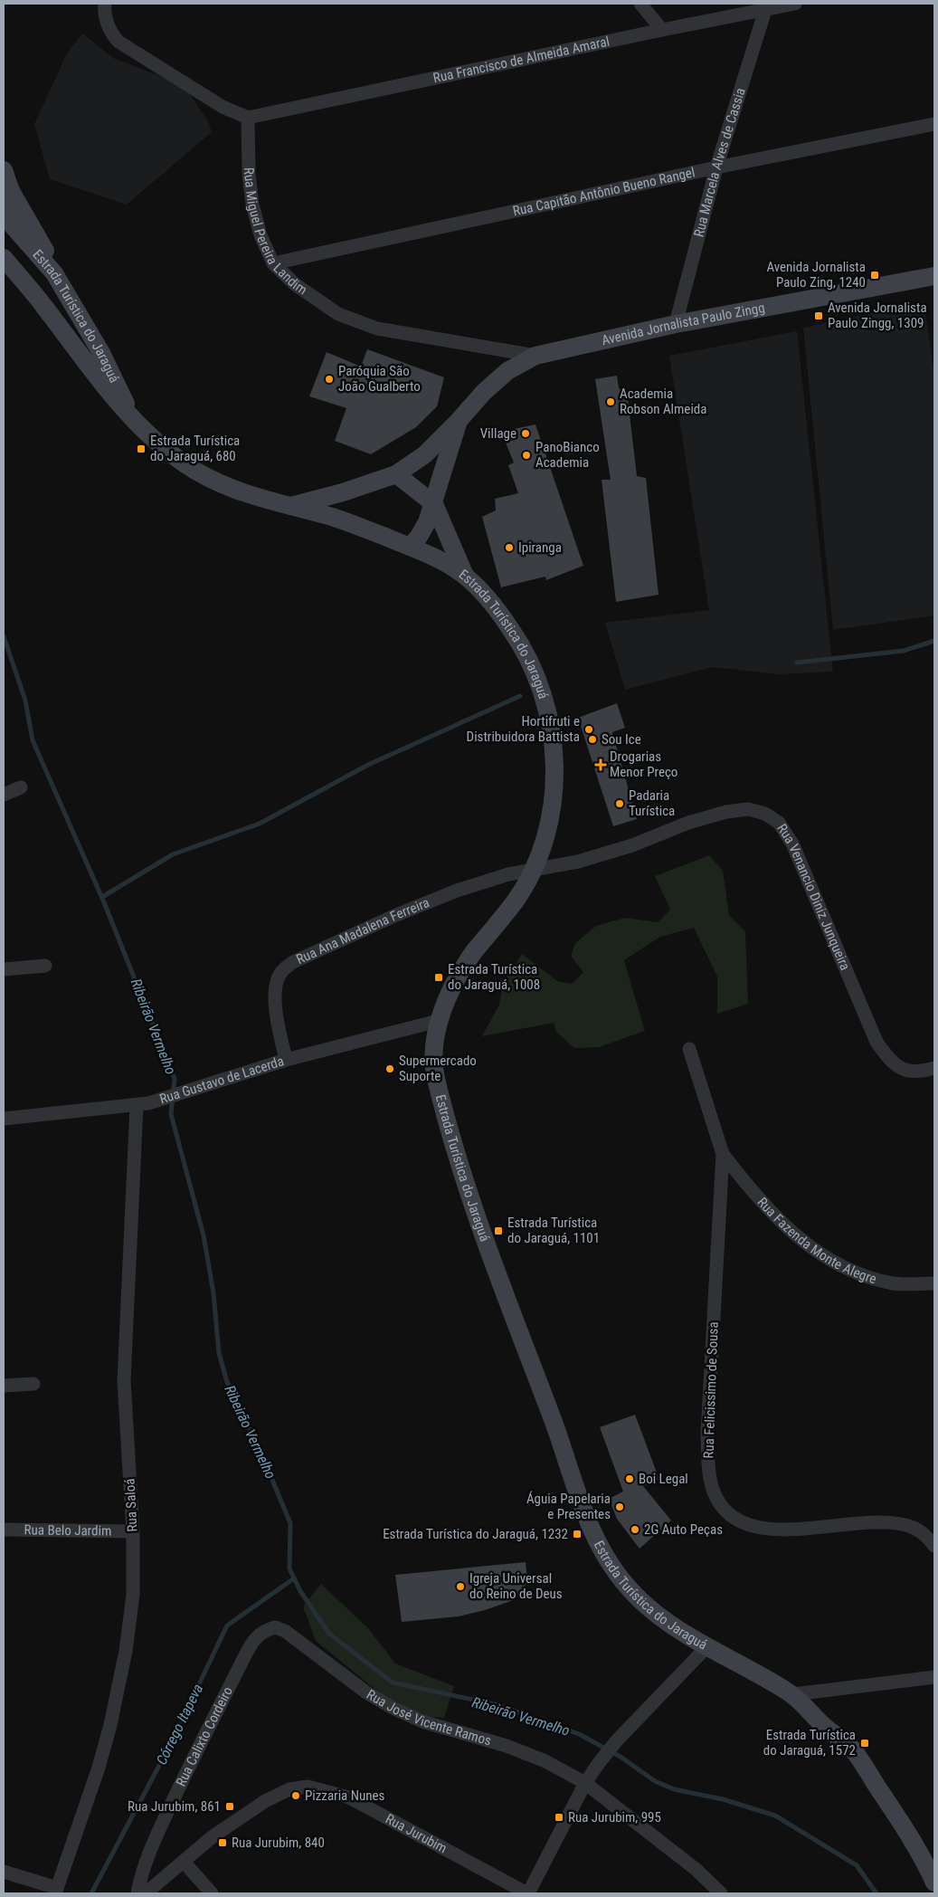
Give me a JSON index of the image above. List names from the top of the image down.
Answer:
{
  "streets": {
    "main road": ["Estrada Turística do Jaraguá", "Avenida Jornalista Paulo Zingg"],
    "street": [
      "Rua Francisco de Almeida Amaral",
      "Rua Marcela Alves de Cassia",
      "Rua Capitão Antônio Bueno Rangel",
      "Rua Miguel Pereira Landim",
      "Rua Venancio Diniz Junqueira",
      "Rua Ana Madalena Ferreira",
      "Rua Gustavo de Lacerda",
      "Rua Fazenda Monte Alegre",
      "Rua Felicissimo de Sousa",
      "Rua Saloá",
      "Rua Belo Jardim",
      "Rua José Vicente Ramos",
      "Rua Calixto Cordeiro",
      "Rua Jurubim"
    ]
  },
  "crossings": [
    ["Rua Francisco de Almeida Amaral", "Rua Marcela Alves de Cassia"],
    ["Rua Francisco de Almeida Amaral", "Rua Miguel Pereira Landim"],
    ["Rua Marcela Alves de Cassia", "Rua Capitão Antônio Bueno Rangel"],
    ["Rua Marcela Alves de Cassia", "Avenida Jornalista Paulo Zingg"],
    ["Rua Capitão Antônio Bueno Rangel", "Rua Miguel Pereira Landim"],
    ["Rua Miguel Pereira Landim", "Avenida Jornalista Paulo Zingg"],
    ["Estrada Turística do Jaraguá", "Avenida Jornalista Paulo Zingg"],
    ["Estrada Turística do Jaraguá", "Rua Venancio Diniz Junqueira"],
    ["Estrada Turística do Jaraguá", "Rua Ana Madalena Ferreira"],
    ["Estrada Turística do Jaraguá", "Rua Gustavo de Lacerda"],
    ["Estrada Turística do Jaraguá", "Rua Jurubim"],
    ["Rua Venancio Diniz Junqueira", "Rua Ana Madalena Ferreira"],
    ["Rua Ana Madalena Ferreira", "Rua Gustavo de Lacerda"],
    ["Rua Gustavo de Lacerda", "Rua Saloá"],
    ["Rua Fazenda Monte Alegre", "Rua Felicissimo de Sousa"],
    ["Rua Saloá", "Rua Belo Jardim"],
    ["Rua José Vicente Ramos", "Rua Calixto Cordeiro"],
    ["Rua José Vicente Ramos", "Rua Jurubim"]
  ],
  "water": ["Ribeirão Vermelho", "Córrego Itapeva"],
  "places": {
    "transit": [
      "Avenida Jornalista Paulo Zing, 1240",
      "Avenida Jornalista Paulo Zingg, 1309",
      "Estrada Turística do Jaraguá, 680",
      "Estrada Turística do Jaraguá, 1008",
      "Estrada Turística do Jaraguá, 1101",
      "Estrada Turística do Jaraguá, 1232",
      "Estrada Turística do Jaraguá, 1572",
      "Rua Jurubim, 861",
      "Rua Jurubim, 995",
      "Rua Jurubim, 840"
    ],
    "other": [
      "Paróquia São João Gualberto",
      "Academia Robson Almeida",
      "Village",
      "PanoBianco Academia",
      "Ipiranga",
      "Hortifruti e Distribuidora Battista",
      "Sou Ice",
      "Padaria Turística",
      "Supermercado Suporte",
      "Boi Legal",
      "Águia Papelaria e Presentes",
      "2G Auto Peças",
      "Igreja Universal do Reino de Deus",
      "Pizzaria Nunes"
    ],
    "health": ["Drogarias Menor Preço"]
  }
}
